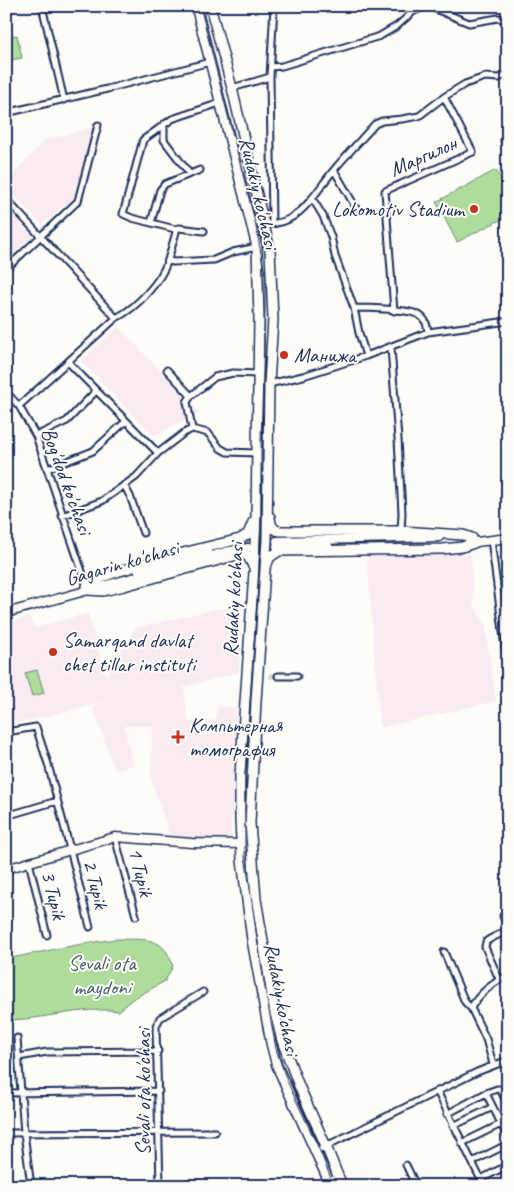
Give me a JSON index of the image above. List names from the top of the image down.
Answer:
{
  "streets": {
    "main road": ["Rudakiy ko'chasi", "Gagarin ko'chasi"],
    "street": [
      "Маргилон",
      "Bog'dod ko'chasi",
      "1 Tupik",
      "2 Tupik",
      "3 Tupik",
      "Sevali ota ko'chasi"
    ]
  },
  "crossings": [
    ["Bog'dod ko'chasi", "Gagarin ko'chasi"]
  ],
  "parks": ["Sevali ota maydoni"],
  "places": {
    "other": ["Lokomotiv Stadium", "Манижа", "Samarqand davlat chet tillar instituti"],
    "health": ["Компьтерная томография"]
  }
}
